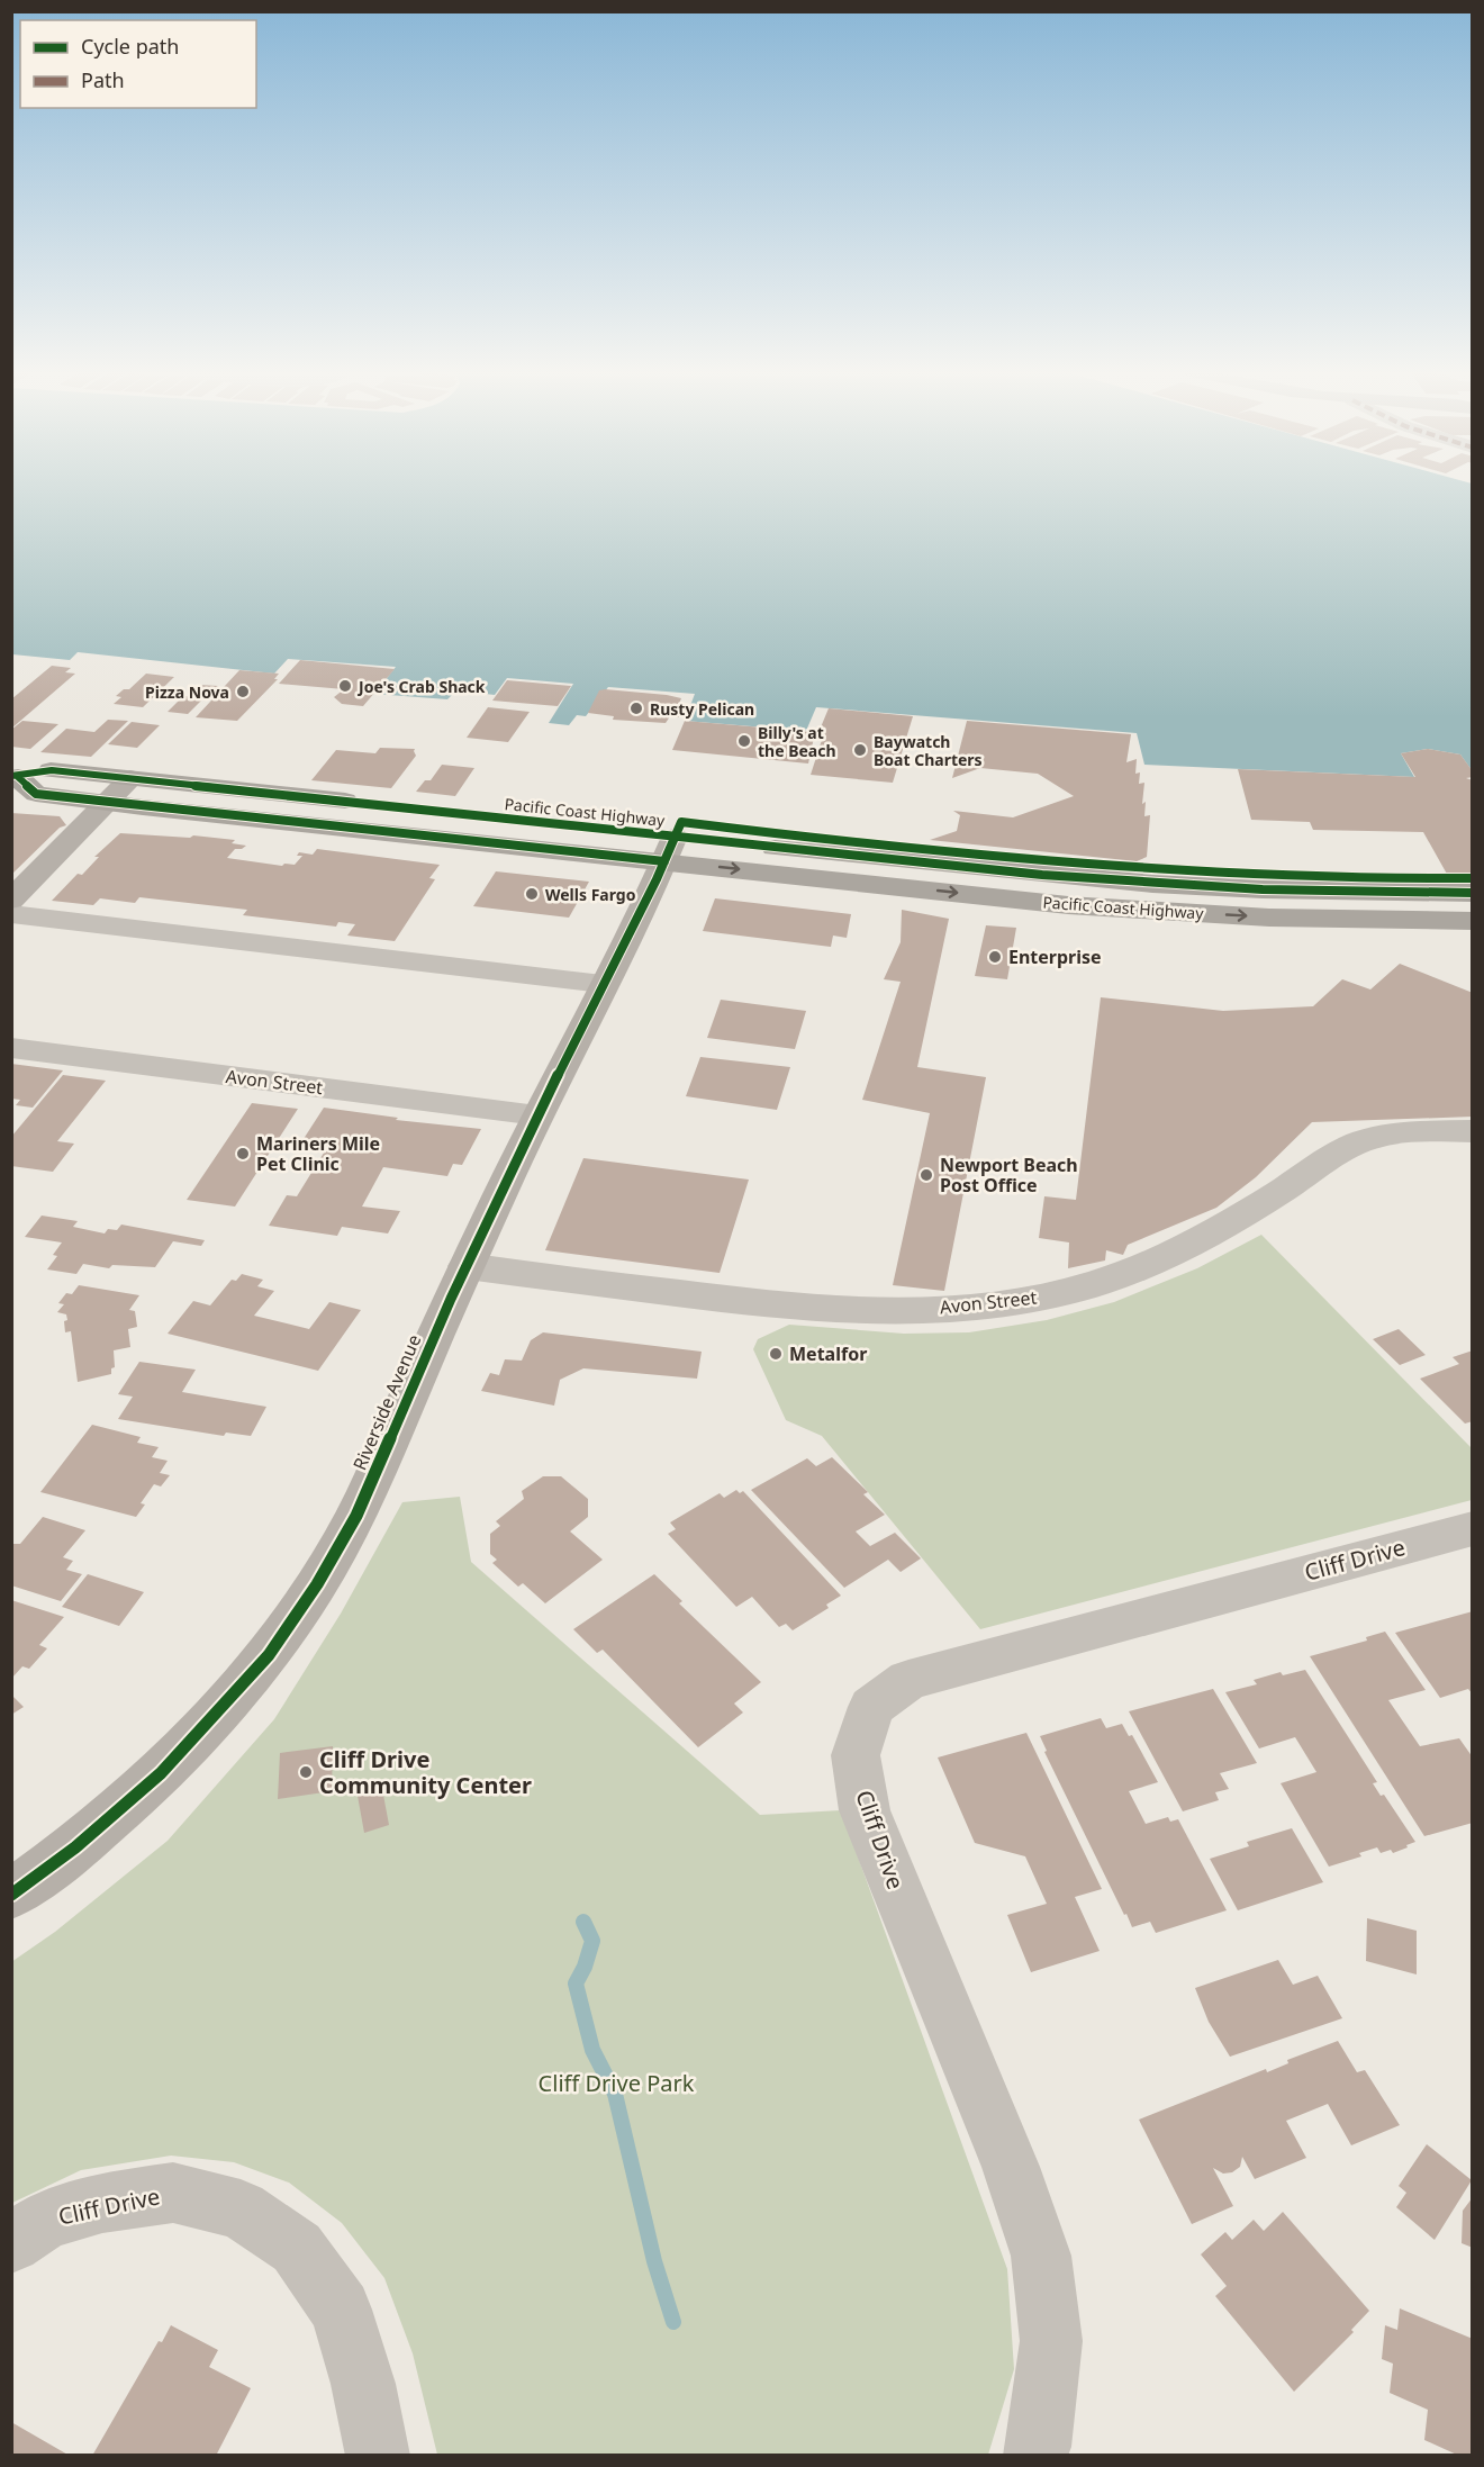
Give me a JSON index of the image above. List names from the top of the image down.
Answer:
{
  "streets": {
    "highway": ["Pacific Coast Highway"],
    "main road": ["Riverside Avenue"],
    "street": ["Avon Street", "Cliff Drive"]
  },
  "crossings": [
    ["Pacific Coast Highway", "Riverside Avenue"],
    ["Avon Street", "Riverside Avenue"]
  ],
  "parks": ["Cliff Drive Park"],
  "places": [
    "Joe's Crab Shack",
    "Pizza Nova",
    "Rusty Pelican",
    "Billy's at the Beach",
    "Baywatch Boat Charters",
    "Wells Fargo",
    "Enterprise",
    "Mariners Mile Pet Clinic",
    "Newport Beach Post Office",
    "Metalfor",
    "Cliff Drive Community Center"
  ],
  "legend": ["Cycle path", "Path"]
}
